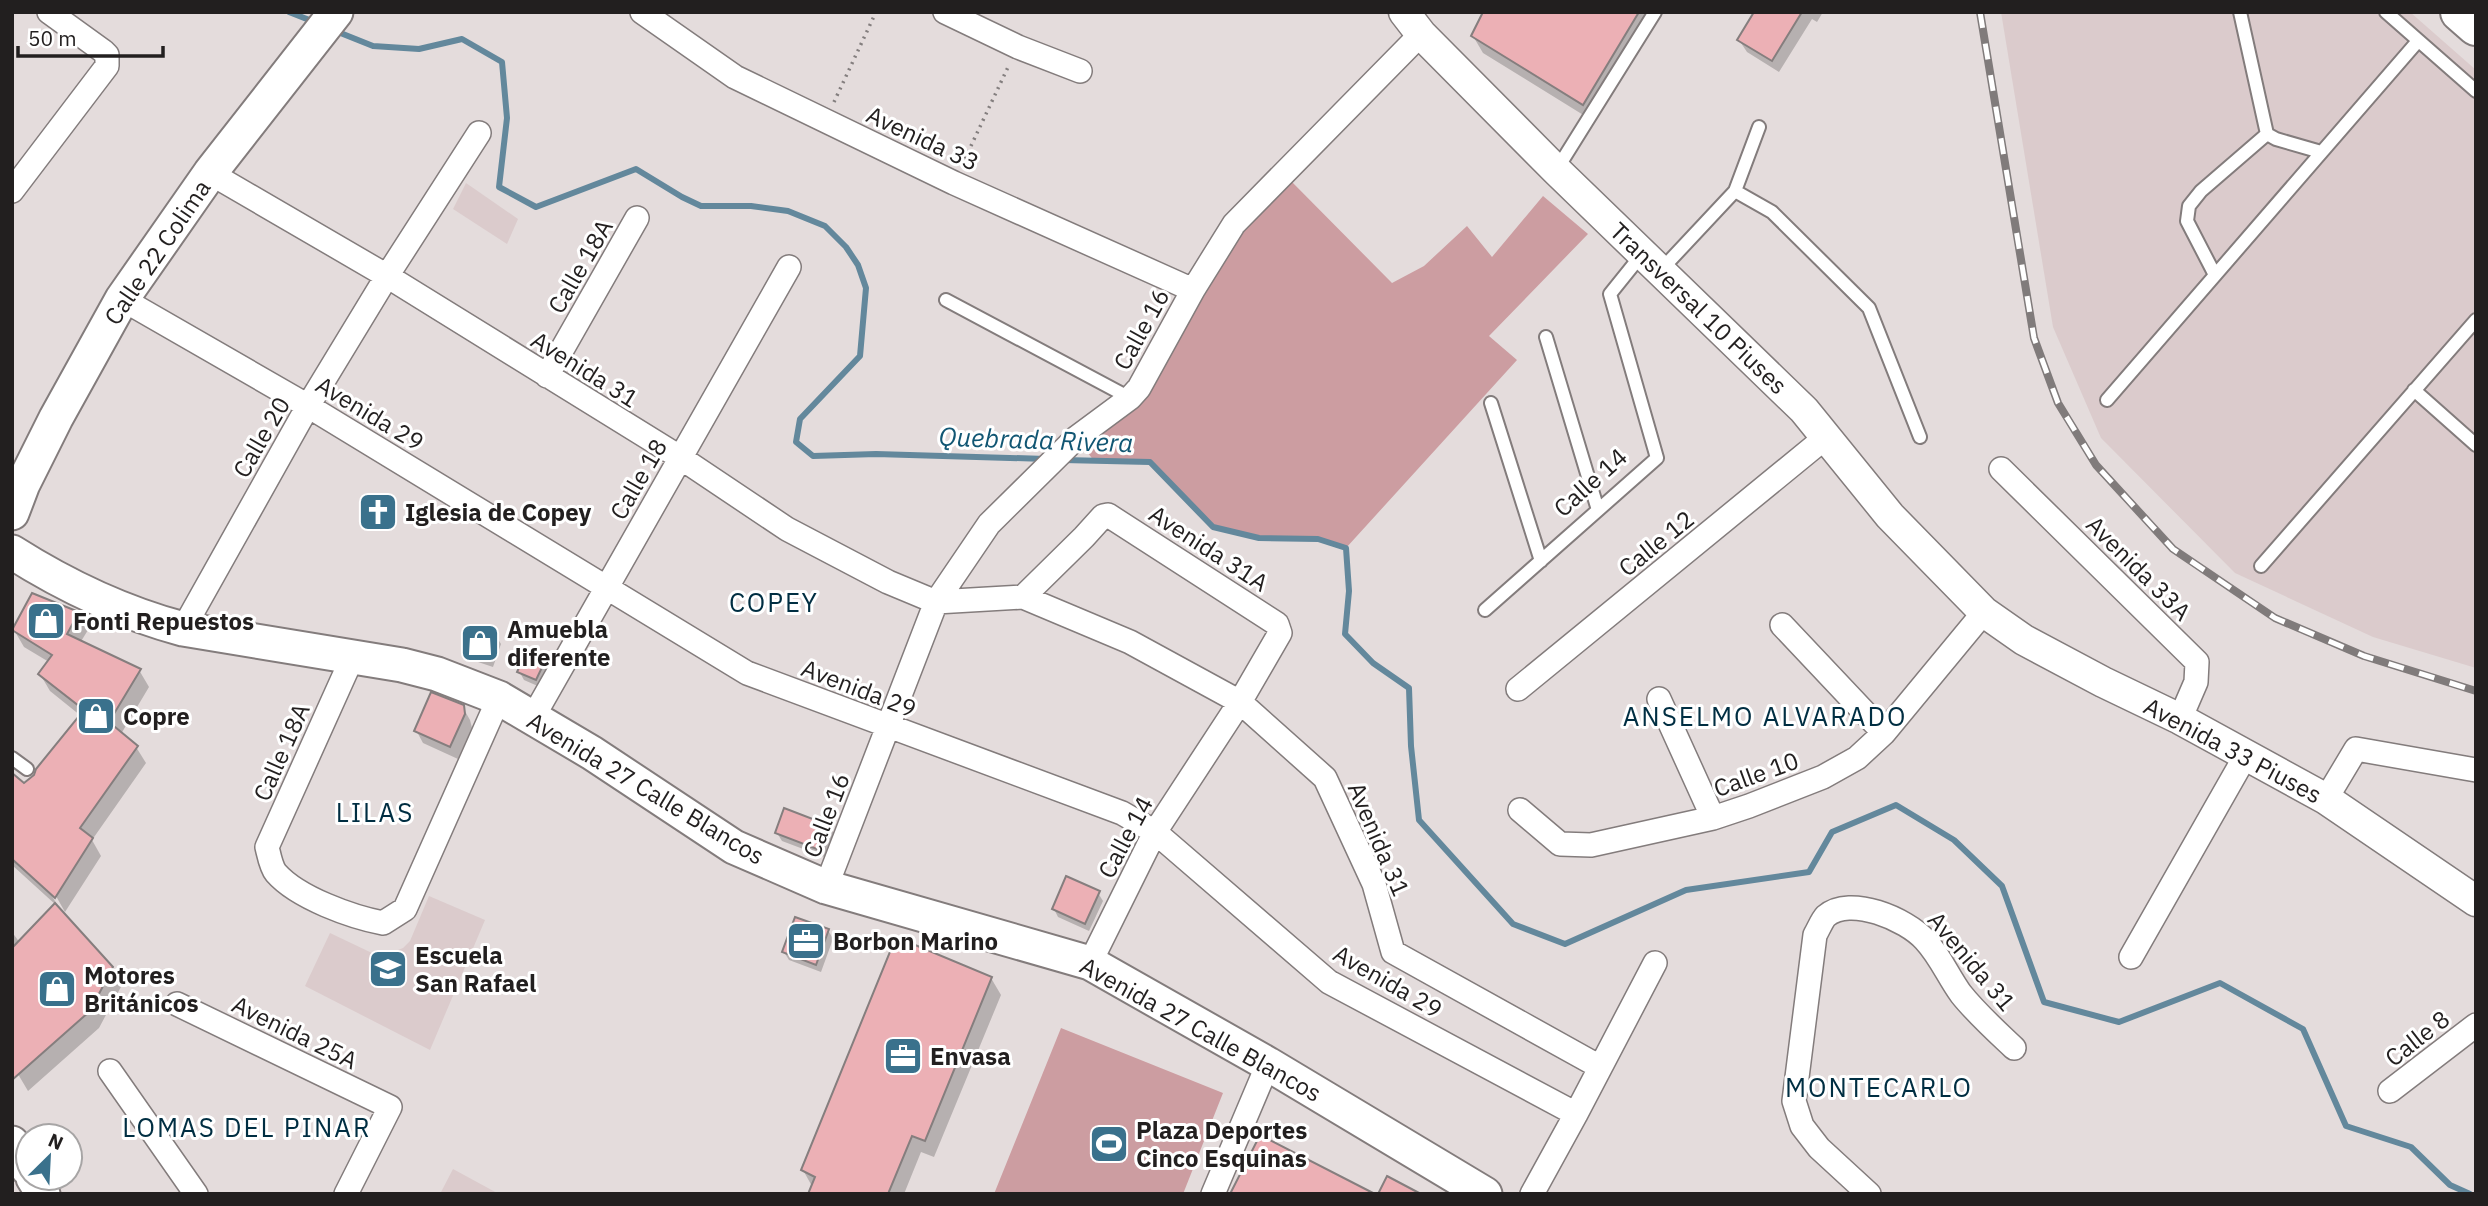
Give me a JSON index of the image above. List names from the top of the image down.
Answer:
{
  "streets": {
    "main road": ["Calle 22 Colima", "Avenida 27 Calle Blancos"],
    "street": [
      "Avenida 33",
      "Calle 18A",
      "Transversal 10 Piuses",
      "Calle 16",
      "Avenida 31",
      "Avenida 29",
      "Calle 20",
      "Calle 18",
      "Calle 14",
      "Calle 12",
      "Avenida 31A",
      "Avenida 33A",
      "Avenida 33 Piuses",
      "Calle 10",
      "Avenida 25A",
      "Calle 8"
    ]
  },
  "crossings": [
    ["Avenida 33", "Calle 16"],
    ["Calle 22 Colima", "Avenida 31"],
    ["Calle 22 Colima", "Avenida 29"],
    ["Calle 18A", "Avenida 31"],
    ["Calle 18A", "Avenida 27 Calle Blancos"],
    ["Transversal 10 Piuses", "Calle 16"],
    ["Transversal 10 Piuses", "Calle 14"],
    ["Transversal 10 Piuses", "Calle 12"],
    ["Transversal 10 Piuses", "Avenida 33 Piuses"],
    ["Transversal 10 Piuses", "Calle 10"],
    ["Calle 16", "Avenida 31"],
    ["Calle 16", "Avenida 29"],
    ["Calle 16", "Avenida 27 Calle Blancos"],
    ["Avenida 31", "Calle 20"],
    ["Avenida 31", "Calle 18"],
    ["Avenida 31", "Calle 14"],
    ["Avenida 31", "Avenida 31A"],
    ["Avenida 29", "Calle 20"],
    ["Avenida 29", "Calle 18"],
    ["Avenida 29", "Calle 14"],
    ["Calle 20", "Avenida 27 Calle Blancos"],
    ["Calle 18", "Avenida 27 Calle Blancos"],
    ["Calle 14", "Avenida 31A"],
    ["Calle 14", "Avenida 27 Calle Blancos"],
    ["Avenida 33A", "Avenida 33 Piuses"],
    ["Avenida 33 Piuses", "Calle 10"]
  ],
  "districts": [
    "COPEY",
    "ANSELMO ALVARADO",
    "LILAS",
    "MONTECARLO",
    "LOMAS DEL PINAR"
  ],
  "water": ["Quebrada Rivera"],
  "places": {
    "church": ["Iglesia de Copey"],
    "shop": [
      "Fonti Repuestos",
      "Amuebla diferente",
      "Copre",
      "Motores Británicos"
    ],
    "office": ["Borbon Marino", "Envasa"],
    "school or university": ["Escuela San Rafael"],
    "sports": ["Plaza Deportes Cinco Esquinas"]
  },
  "scale_bar": "50 m",
  "north": "top right"
}
